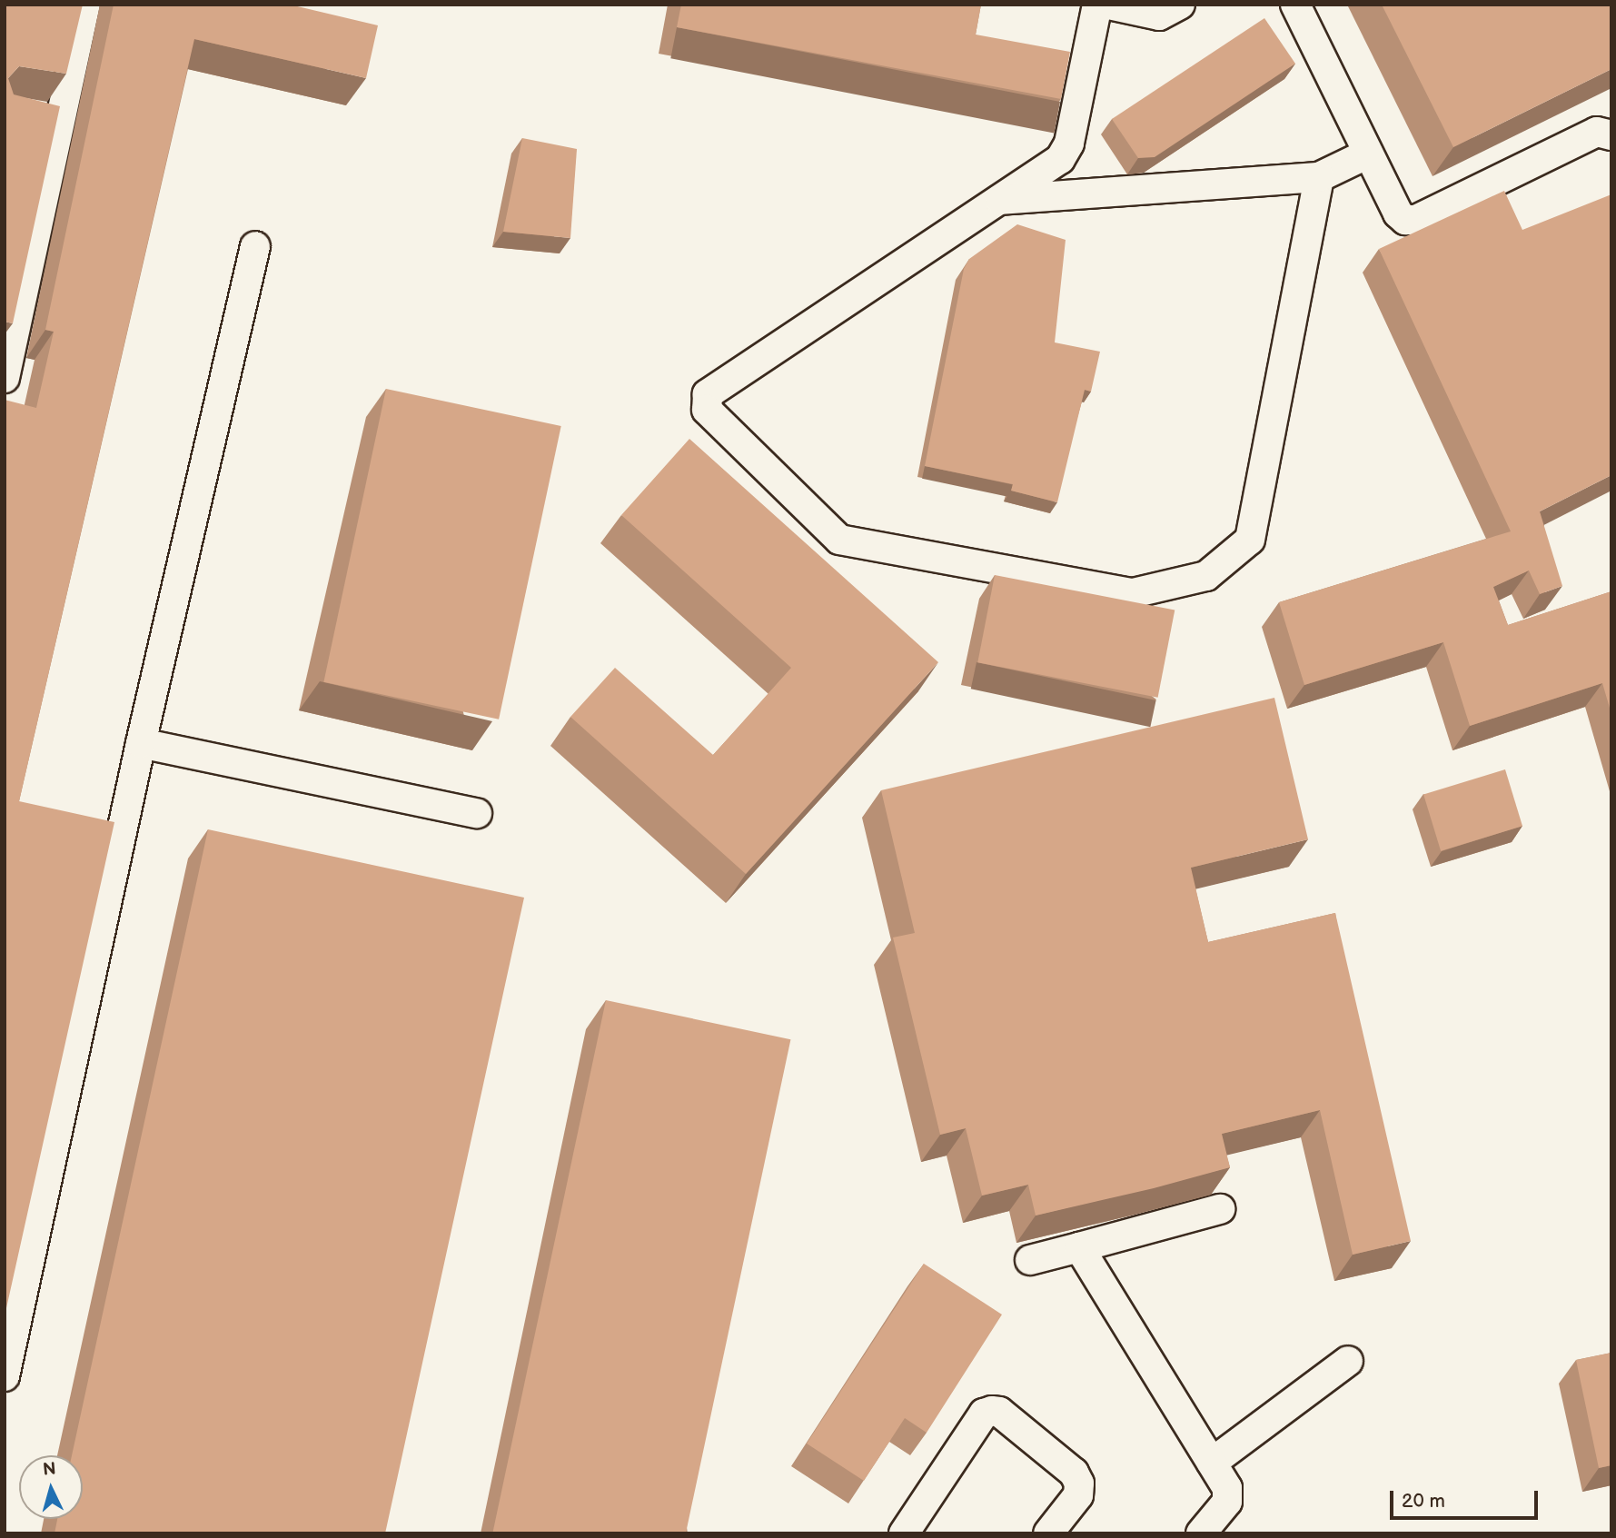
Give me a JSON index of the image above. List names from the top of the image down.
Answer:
{
  "scale_bar": "20 m",
  "north": "top"
}
